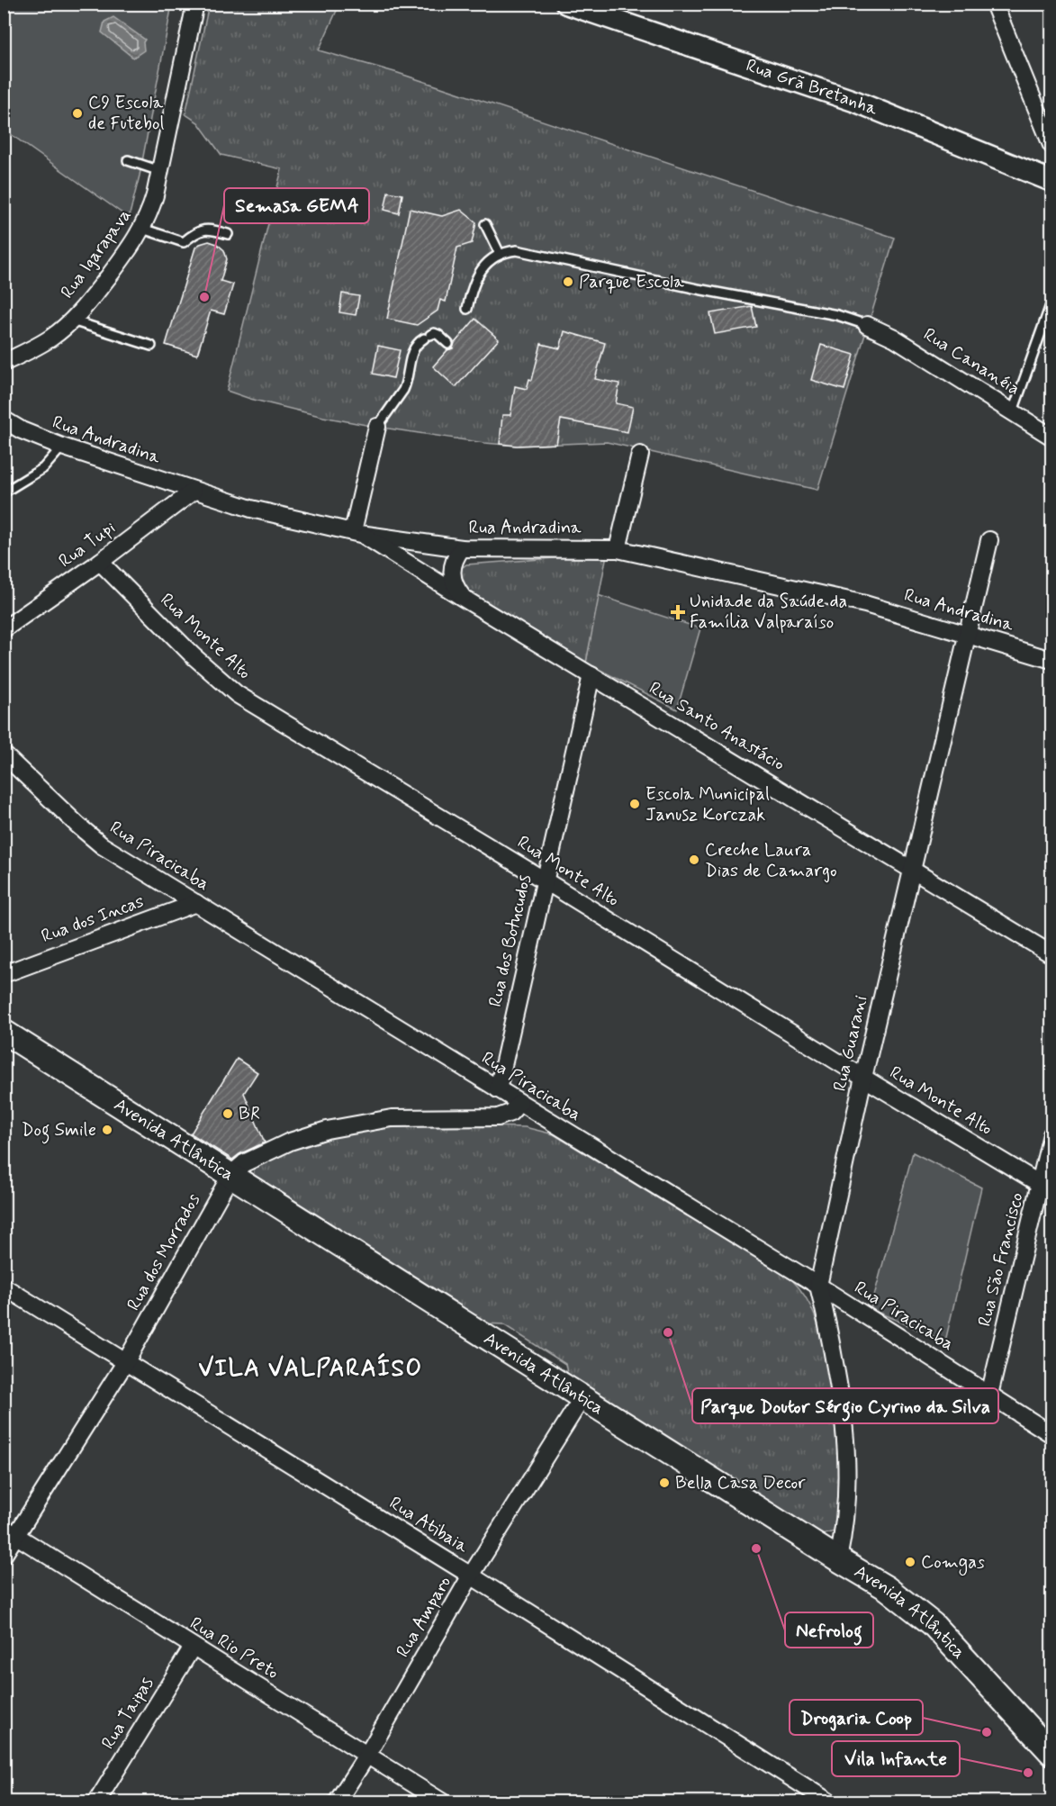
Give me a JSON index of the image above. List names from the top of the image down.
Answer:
{
  "streets": {
    "main road": ["Avenida Atlântica"],
    "street": [
      "Rua Grã Bretanha",
      "Rua Igarapava",
      "Rua Cananéia",
      "Rua Andradina",
      "Rua Tupi",
      "Rua Monte Alto",
      "Rua Santo Anastácio",
      "Rua Piracicaba",
      "Rua dos Incas",
      "Rua dos Botucudos",
      "Rua Guarani",
      "Rua dos Morrados",
      "Rua São Francisco",
      "Rua Atibaia",
      "Rua Amparo",
      "Rua Rio Preto",
      "Rua Taipas"
    ]
  },
  "crossings": [
    ["Rua Andradina", "Rua Tupi"],
    ["Rua Andradina", "Rua Santo Anastácio"],
    ["Rua Andradina", "Rua Guarani"],
    ["Rua Tupi", "Rua Monte Alto"],
    ["Rua Monte Alto", "Rua dos Botucudos"],
    ["Rua Monte Alto", "Rua Guarani"],
    ["Rua Monte Alto", "Rua São Francisco"],
    ["Rua Santo Anastácio", "Rua dos Botucudos"],
    ["Rua Santo Anastácio", "Rua Guarani"],
    ["Rua Piracicaba", "Rua dos Incas"],
    ["Rua Piracicaba", "Rua dos Botucudos"],
    ["Rua Piracicaba", "Rua Guarani"],
    ["Rua Piracicaba", "Rua dos Morrados"],
    ["Rua Piracicaba", "Rua São Francisco"],
    ["Rua Guarani", "Avenida Atlântica"],
    ["Avenida Atlântica", "Rua dos Morrados"],
    ["Avenida Atlântica", "Rua Amparo"],
    ["Rua dos Morrados", "Rua Atibaia"],
    ["Rua dos Morrados", "Rua Rio Preto"],
    ["Rua Atibaia", "Rua Amparo"],
    ["Rua Amparo", "Rua Rio Preto"],
    ["Rua Rio Preto", "Rua Taipas"]
  ],
  "districts": ["VILA VALPARAÍSO"],
  "places": {
    "other": [
      "C9 Escola de Futebol",
      "Parque Escola",
      "Semasa GEMA",
      "Escola Municipal Janusz Korczak",
      "Creche Laura Dias de Camargo",
      "BR",
      "Dog Smile",
      "Parque Doutor Sérgio Cyrino da Silva",
      "Bella Casa Decor",
      "Nefrolog",
      "Comgas",
      "Drogaria Coop",
      "Vila Infante"
    ],
    "health": ["Unidade da Saúde da Família Valparaíso"]
  }
}
